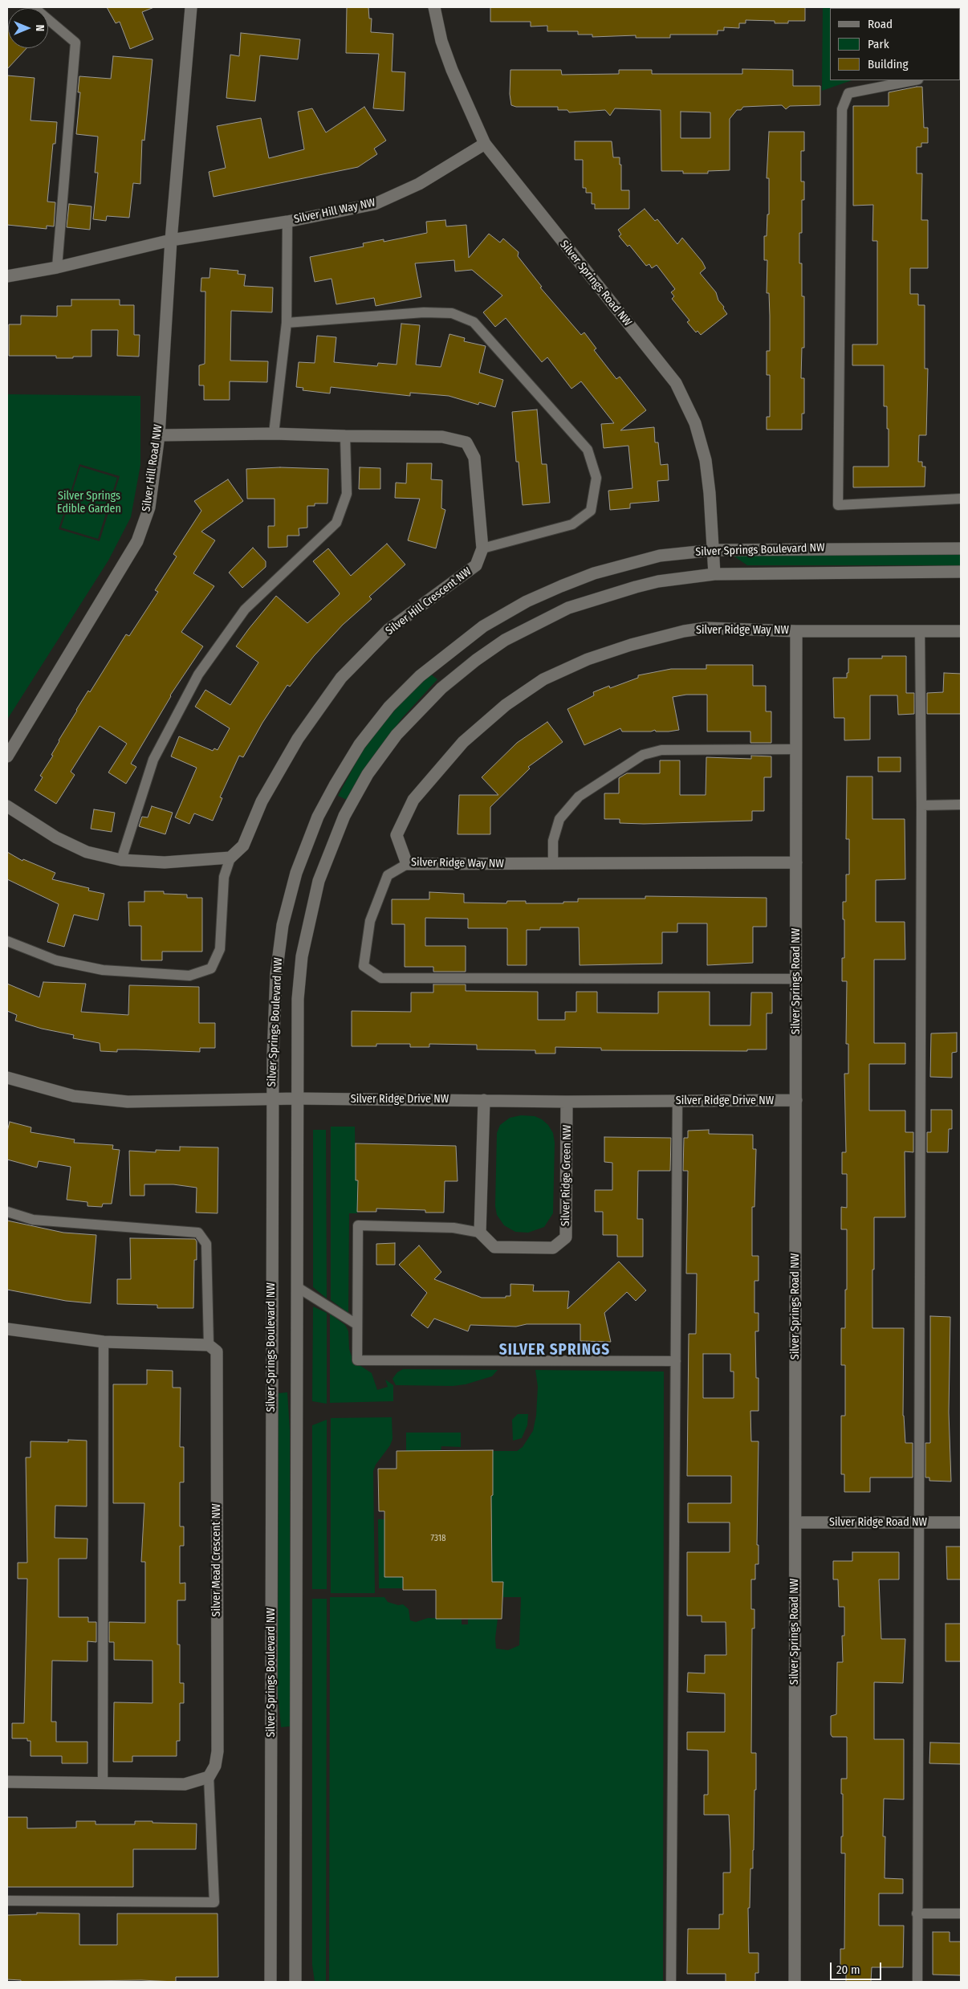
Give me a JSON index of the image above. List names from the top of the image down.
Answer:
{
  "streets": {
    "street": [
      "Silver Hill Way NW",
      "Silver Springs Road NW",
      "Silver Hill Road NW",
      "Silver Springs Boulevard NW",
      "Silver Hill Crescent NW",
      "Silver Ridge Way NW",
      "Silver Ridge Drive NW",
      "Silver Ridge Green NW",
      "Silver Ridge Road NW",
      "Silver Mead Crescent NW"
    ]
  },
  "crossings": [
    ["Silver Hill Way NW", "Silver Springs Road NW"],
    ["Silver Hill Way NW", "Silver Hill Road NW"],
    ["Silver Springs Road NW", "Silver Springs Boulevard NW"],
    ["Silver Springs Road NW", "Silver Ridge Way NW"],
    ["Silver Springs Road NW", "Silver Ridge Drive NW"],
    ["Silver Springs Road NW", "Silver Ridge Road NW"],
    ["Silver Hill Road NW", "Silver Hill Crescent NW"],
    ["Silver Springs Boulevard NW", "Silver Ridge Drive NW"],
    ["Silver Ridge Drive NW", "Silver Ridge Green NW"]
  ],
  "districts": ["SILVER SPRINGS"],
  "parks": ["Silver Springs Edible Garden"],
  "house_numbers": ["7318"],
  "legend": ["Road", "Park", "Building"],
  "scale_bar": "20 m",
  "north": "right"
}
